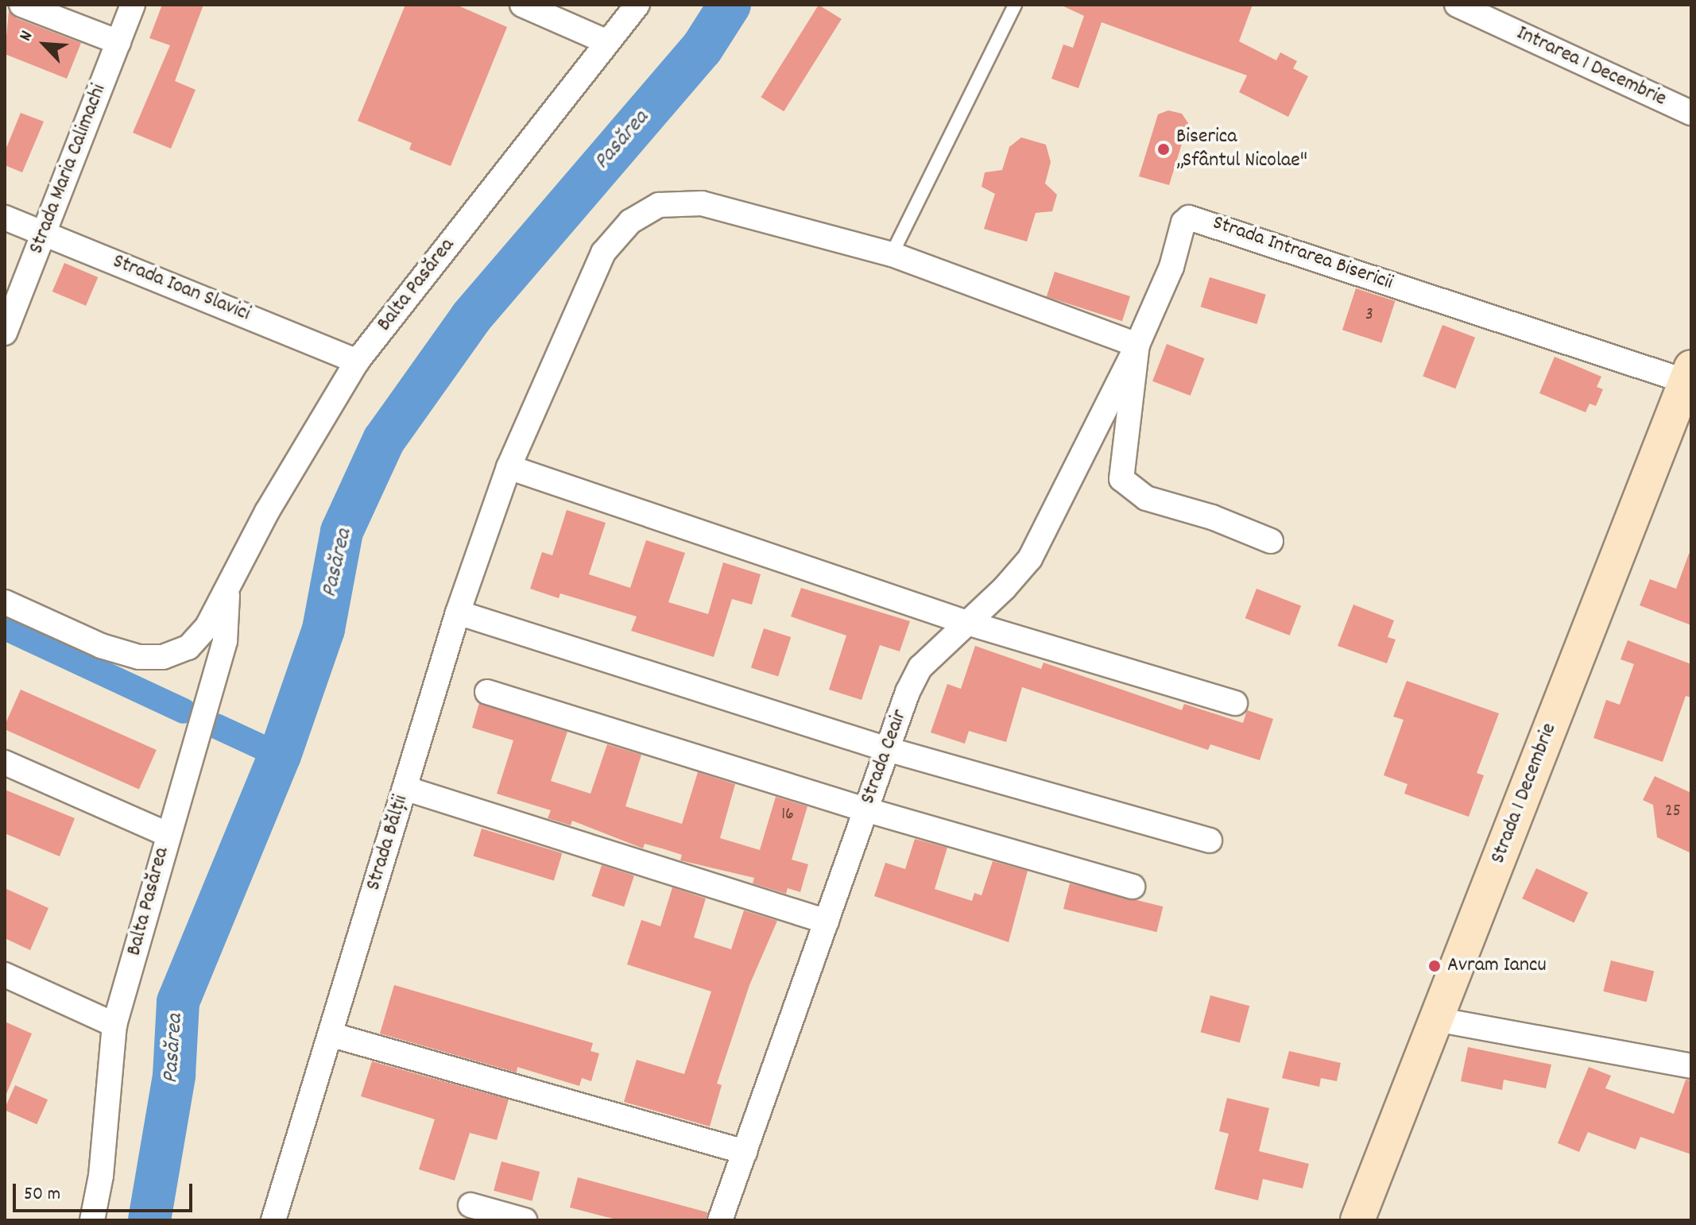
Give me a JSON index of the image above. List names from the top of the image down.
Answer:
{
  "streets": {
    "main road": ["Strada 1 Decembrie"],
    "street": [
      "Intrarea 1 Decembrie",
      "Strada Maria Calimachi",
      "Strada Intrarea Bisericii",
      "Balta Pasărea",
      "Strada Ioan Slavici",
      "Strada Ceair",
      "Strada Bălții"
    ]
  },
  "crossings": [
    ["Strada Maria Calimachi", "Strada Ioan Slavici"],
    ["Strada Intrarea Bisericii", "Strada Ceair"],
    ["Strada Intrarea Bisericii", "Strada 1 Decembrie"],
    ["Strada Intrarea Bisericii", "Strada Bălții"],
    ["Balta Pasărea", "Strada Ioan Slavici"],
    ["Strada Ceair", "Strada Bălții"]
  ],
  "water": ["Pasărea"],
  "places": ["Biserica „Sfântul Nicolae\"", "Avram Iancu"],
  "house_numbers": ["3", "25", "16"],
  "scale_bar": "50 m",
  "north": "top left"
}
